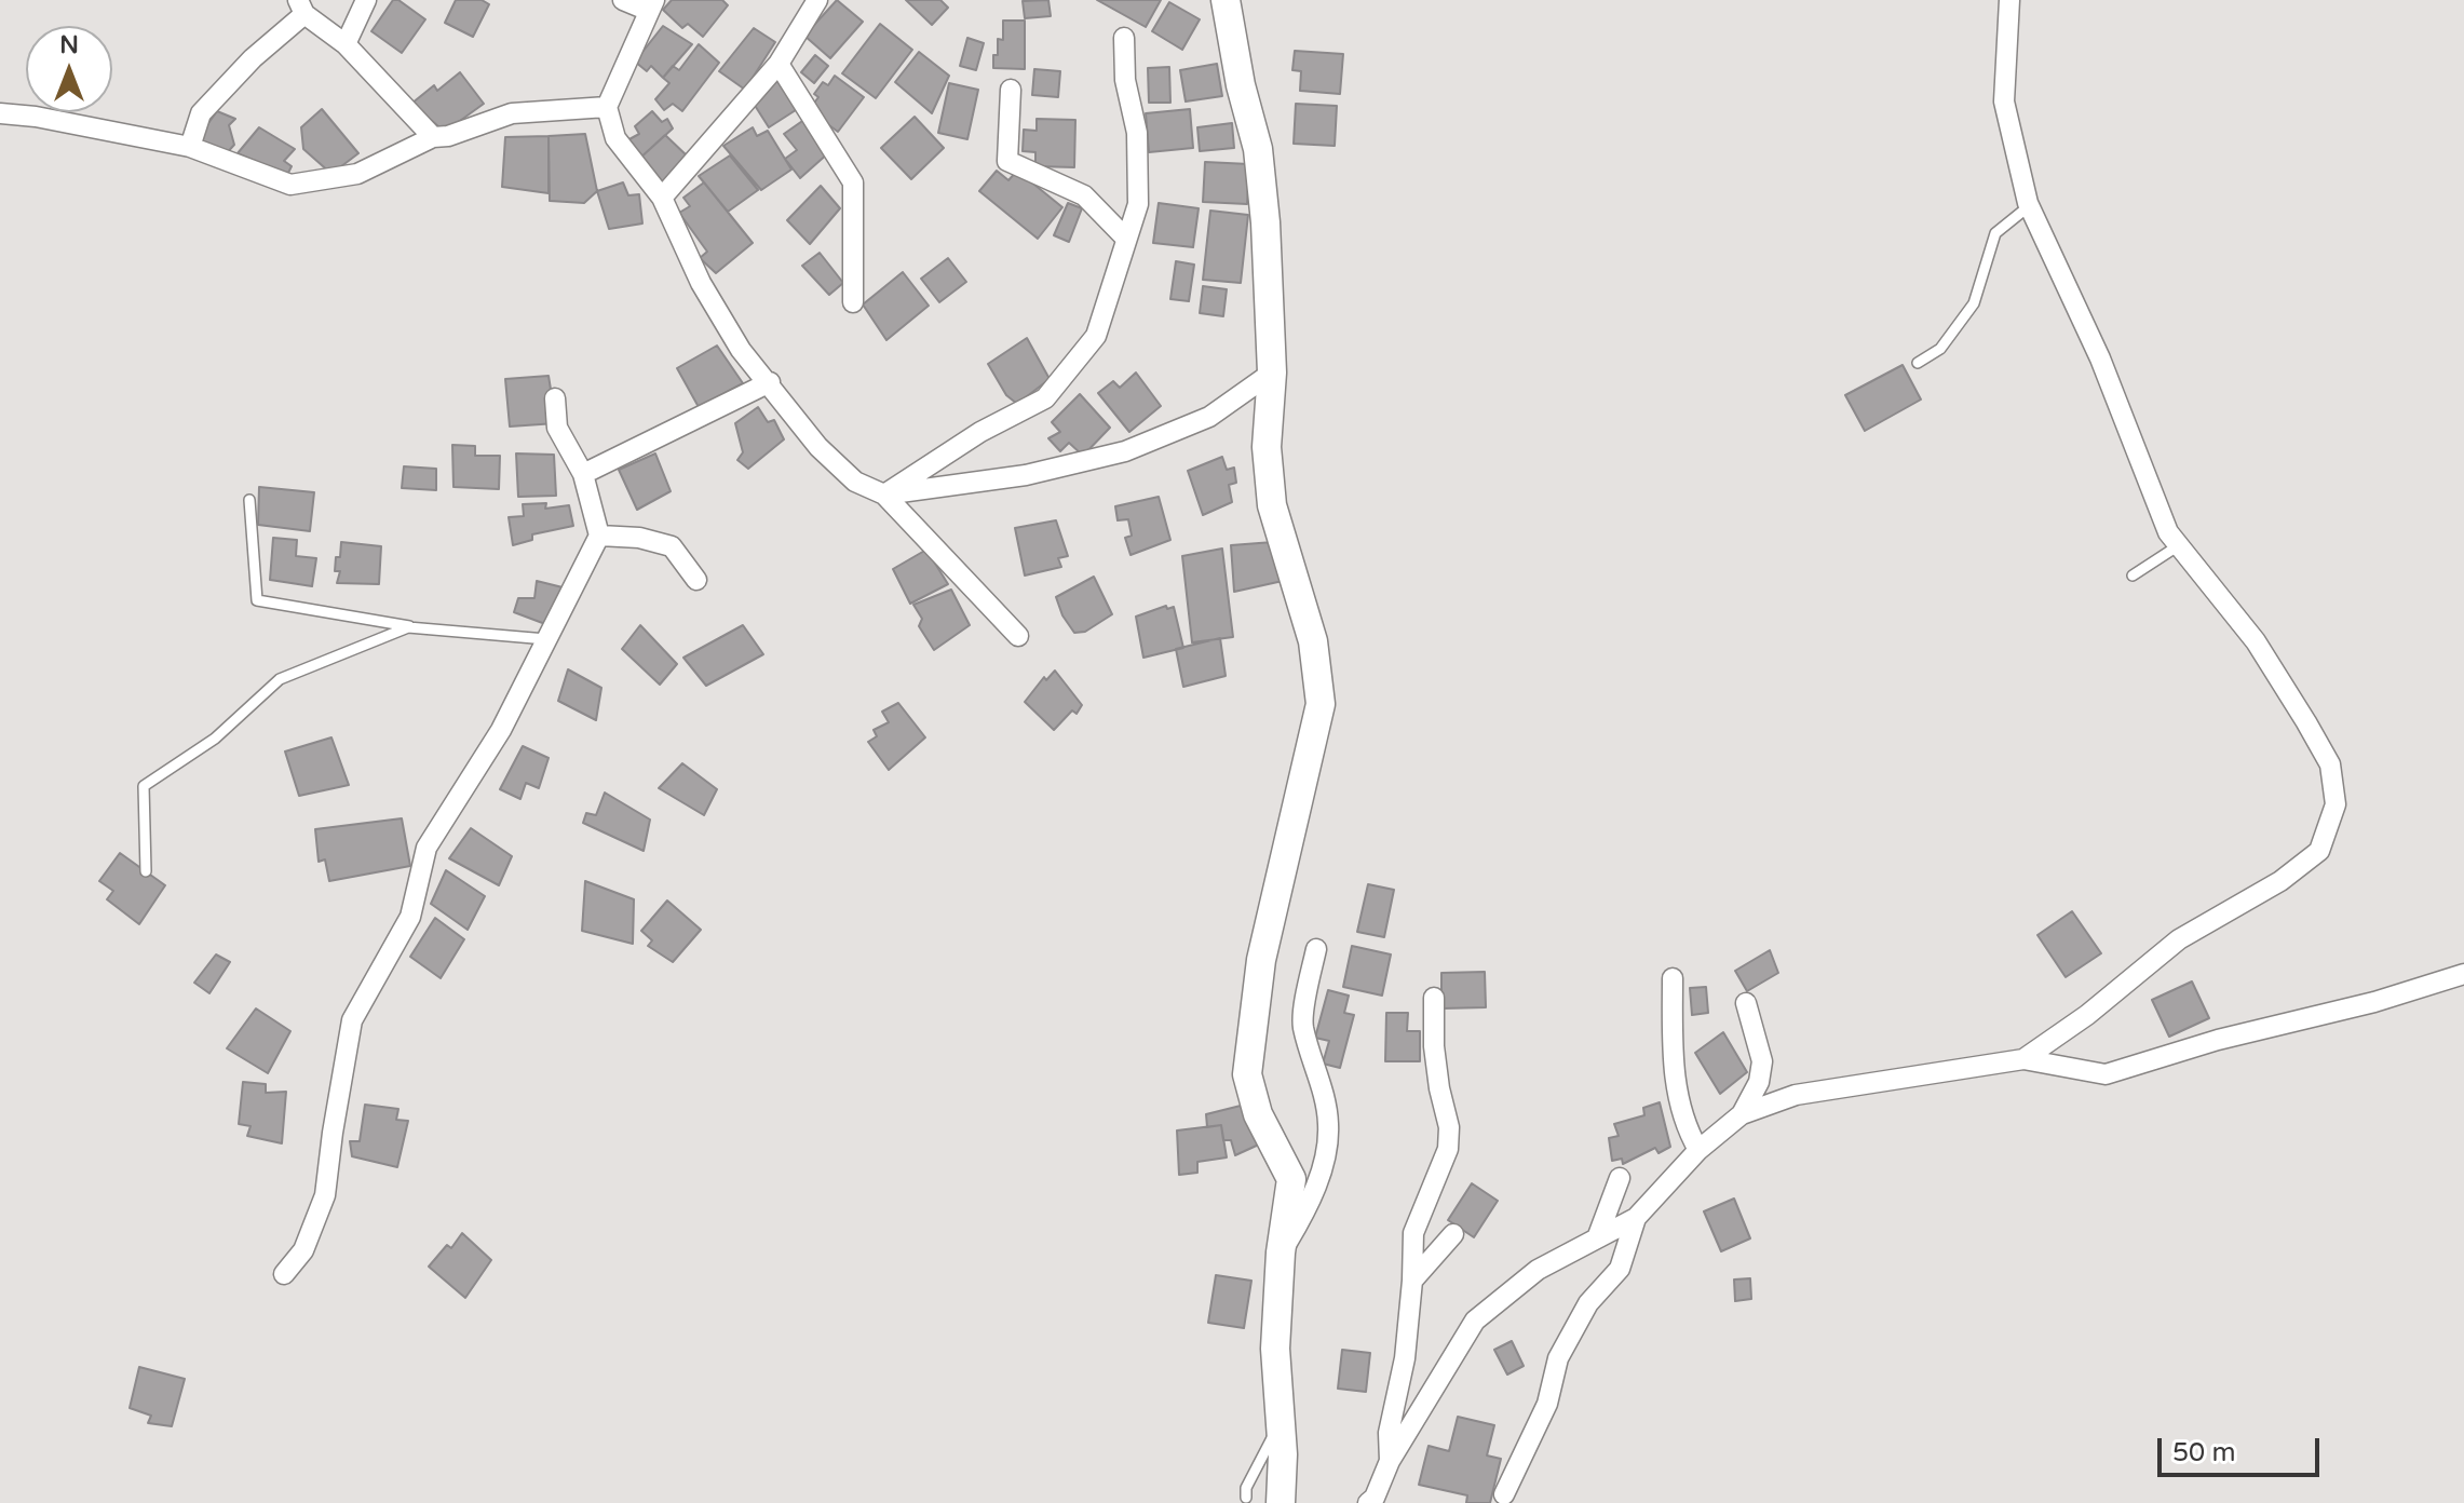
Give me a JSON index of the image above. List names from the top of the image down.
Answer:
{
  "scale_bar": "50 m",
  "north": "top"
}
